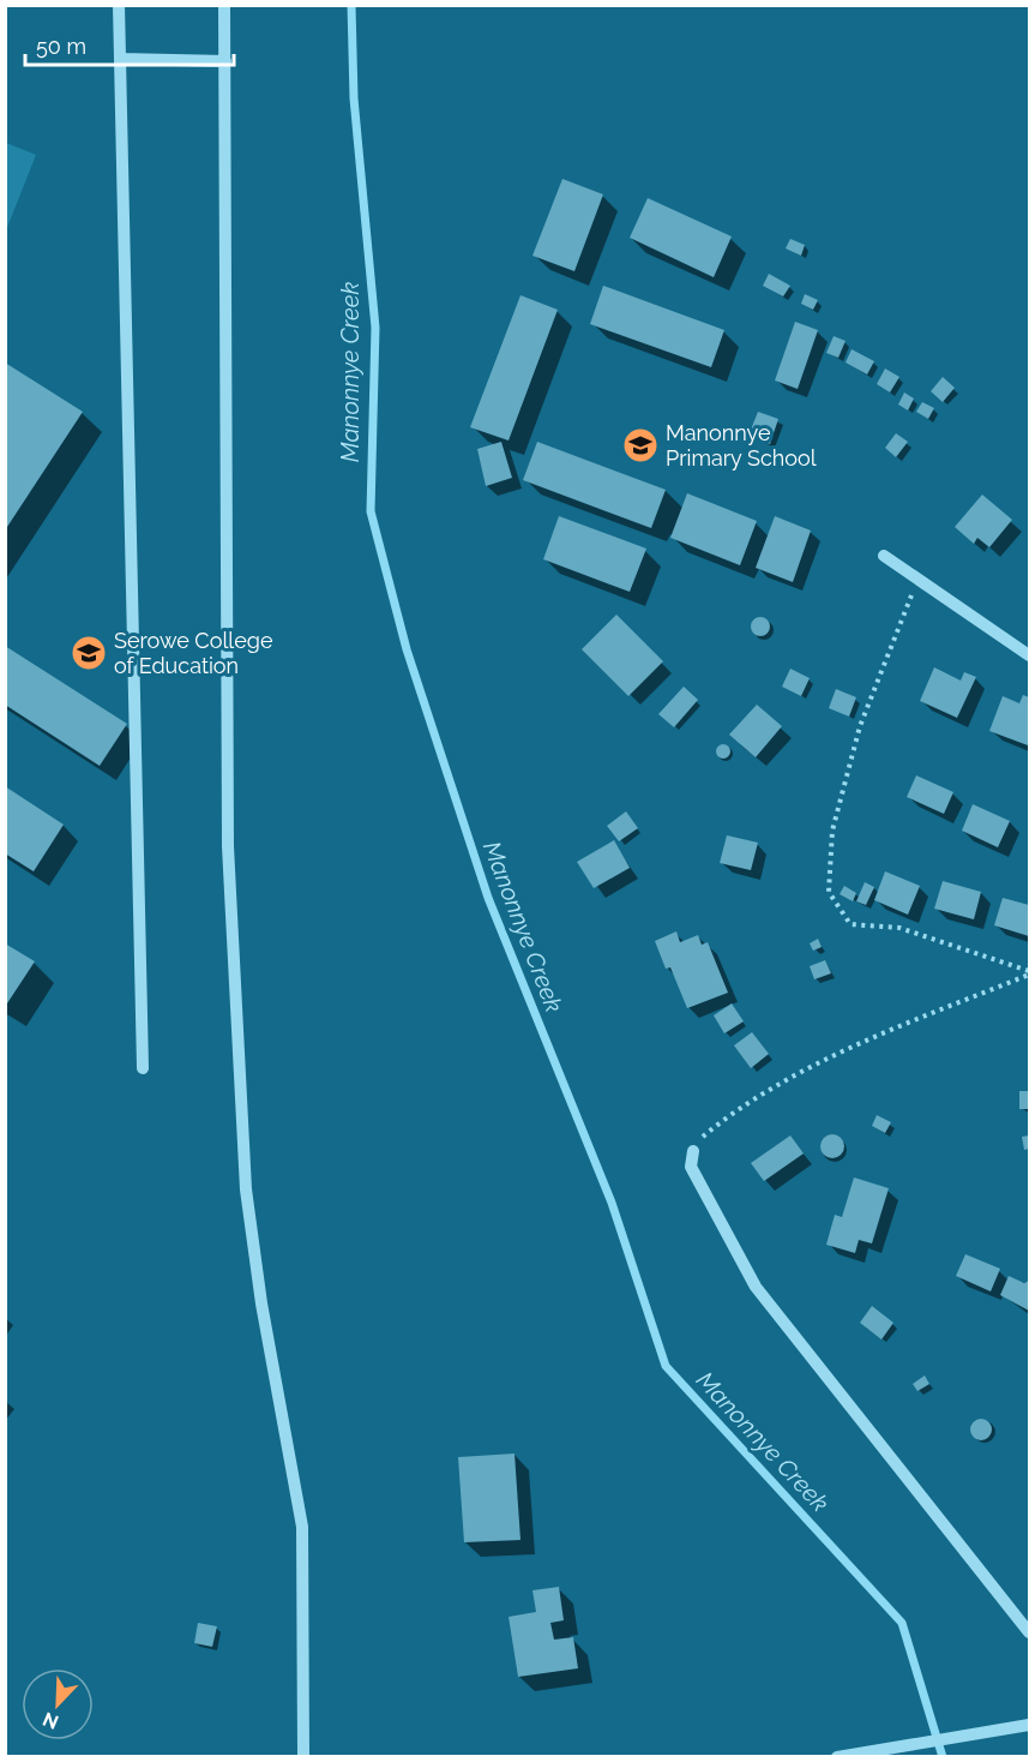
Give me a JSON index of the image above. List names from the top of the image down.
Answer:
{
  "water": ["Manonnye Creek"],
  "places": {
    "school or university": ["Manonnye Primary School", "Serowe College of Education"]
  },
  "scale_bar": "50 m",
  "north": "bottom left"
}
